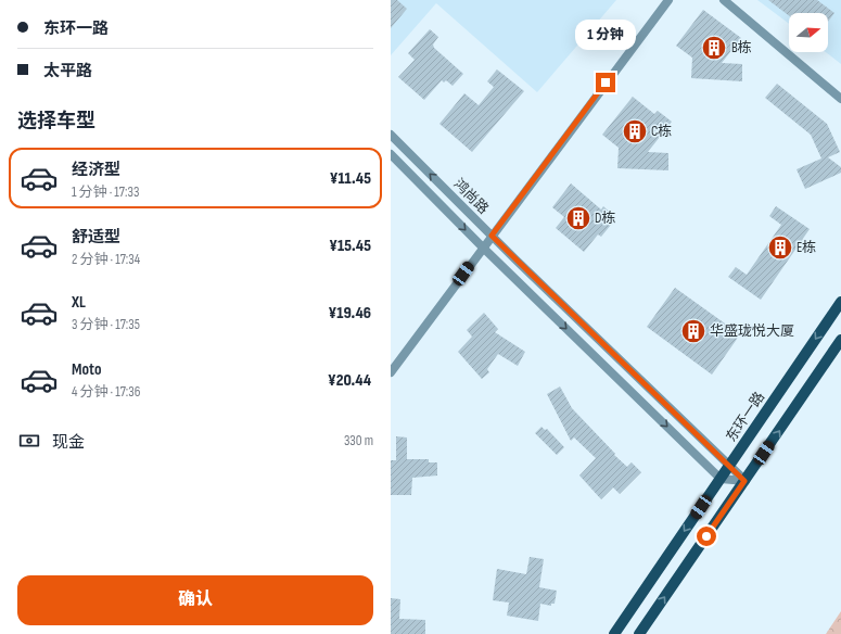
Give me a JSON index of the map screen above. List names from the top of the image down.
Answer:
{
  "streets": {
    "main road": ["东环一路"],
    "street": ["鸿尚路"]
  },
  "crossings": [
    ["鸿尚路", "东环一路"]
  ],
  "places": {
    "building": [
      "B栋",
      "C栋",
      "D栋",
      "E栋",
      "华盛珑悦大厦"
    ]
  },
  "north": "right",
  "page": {
    "banner": ["东环一路", "太平路"],
    "bubble": "1 分钟",
    "heading": "选择车型",
    "list": [
      {
        "name": "经济型",
        "note": "1 分钟 · 17:33",
        "value": "¥11.45"
      },
      {
        "name": "舒适型",
        "note": "2 分钟 · 17:34",
        "value": "¥15.45"
      },
      {
        "name": "XL",
        "note": "3 分钟 · 17:35",
        "value": "¥19.46"
      },
      {
        "name": "Moto",
        "note": "4 分钟 · 17:36",
        "value": "¥20.44"
      }
    ],
    "pay": ["现金", "330 m"],
    "buttons": "确认"
  }
}
